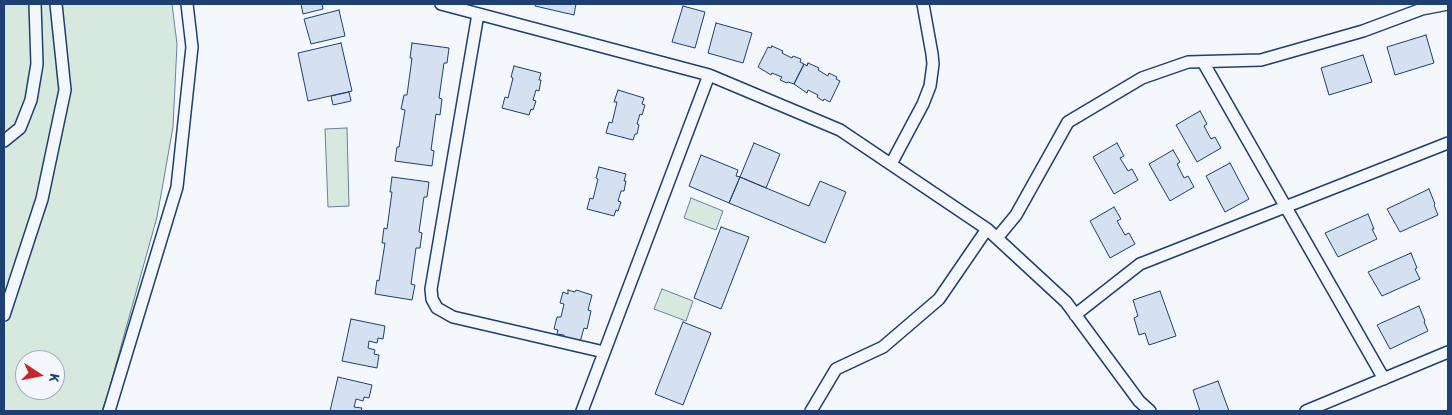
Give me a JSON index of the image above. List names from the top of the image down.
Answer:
{
  "north": "right"
}
